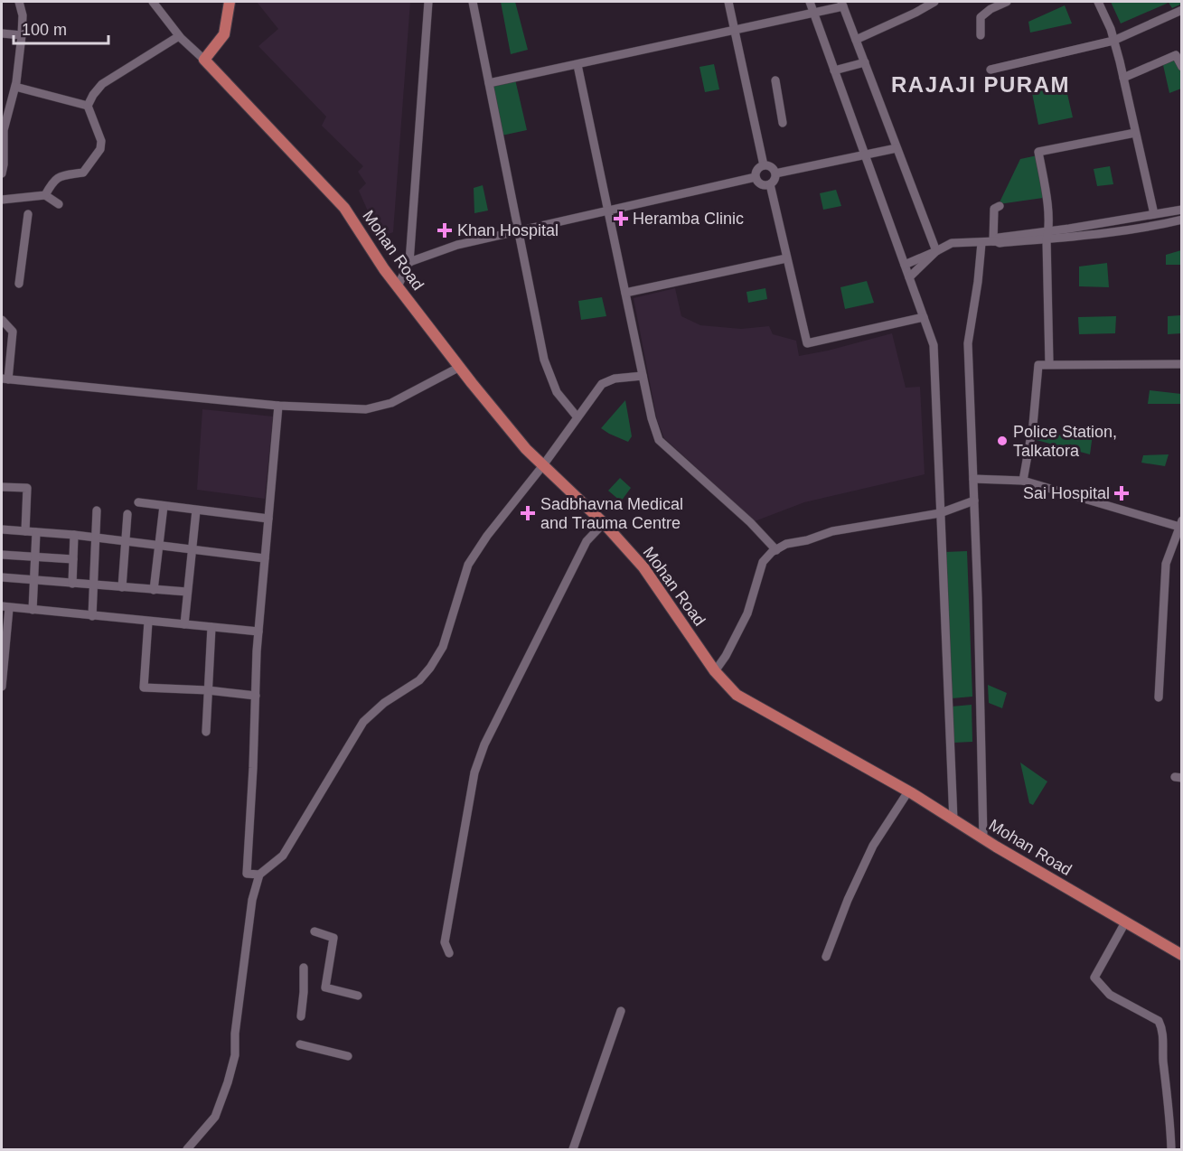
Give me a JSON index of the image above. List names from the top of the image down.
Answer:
{
  "streets": {
    "main road": ["Mohan Road"]
  },
  "districts": ["RAJAJI PURAM"],
  "places": {
    "health": [
      "Heramba Clinic",
      "Khan Hospital",
      "Sai Hospital",
      "Sadbhavna Medical and Trauma Centre"
    ],
    "other": ["Police Station, Talkatora"]
  },
  "scale_bar": "100 m"
}
